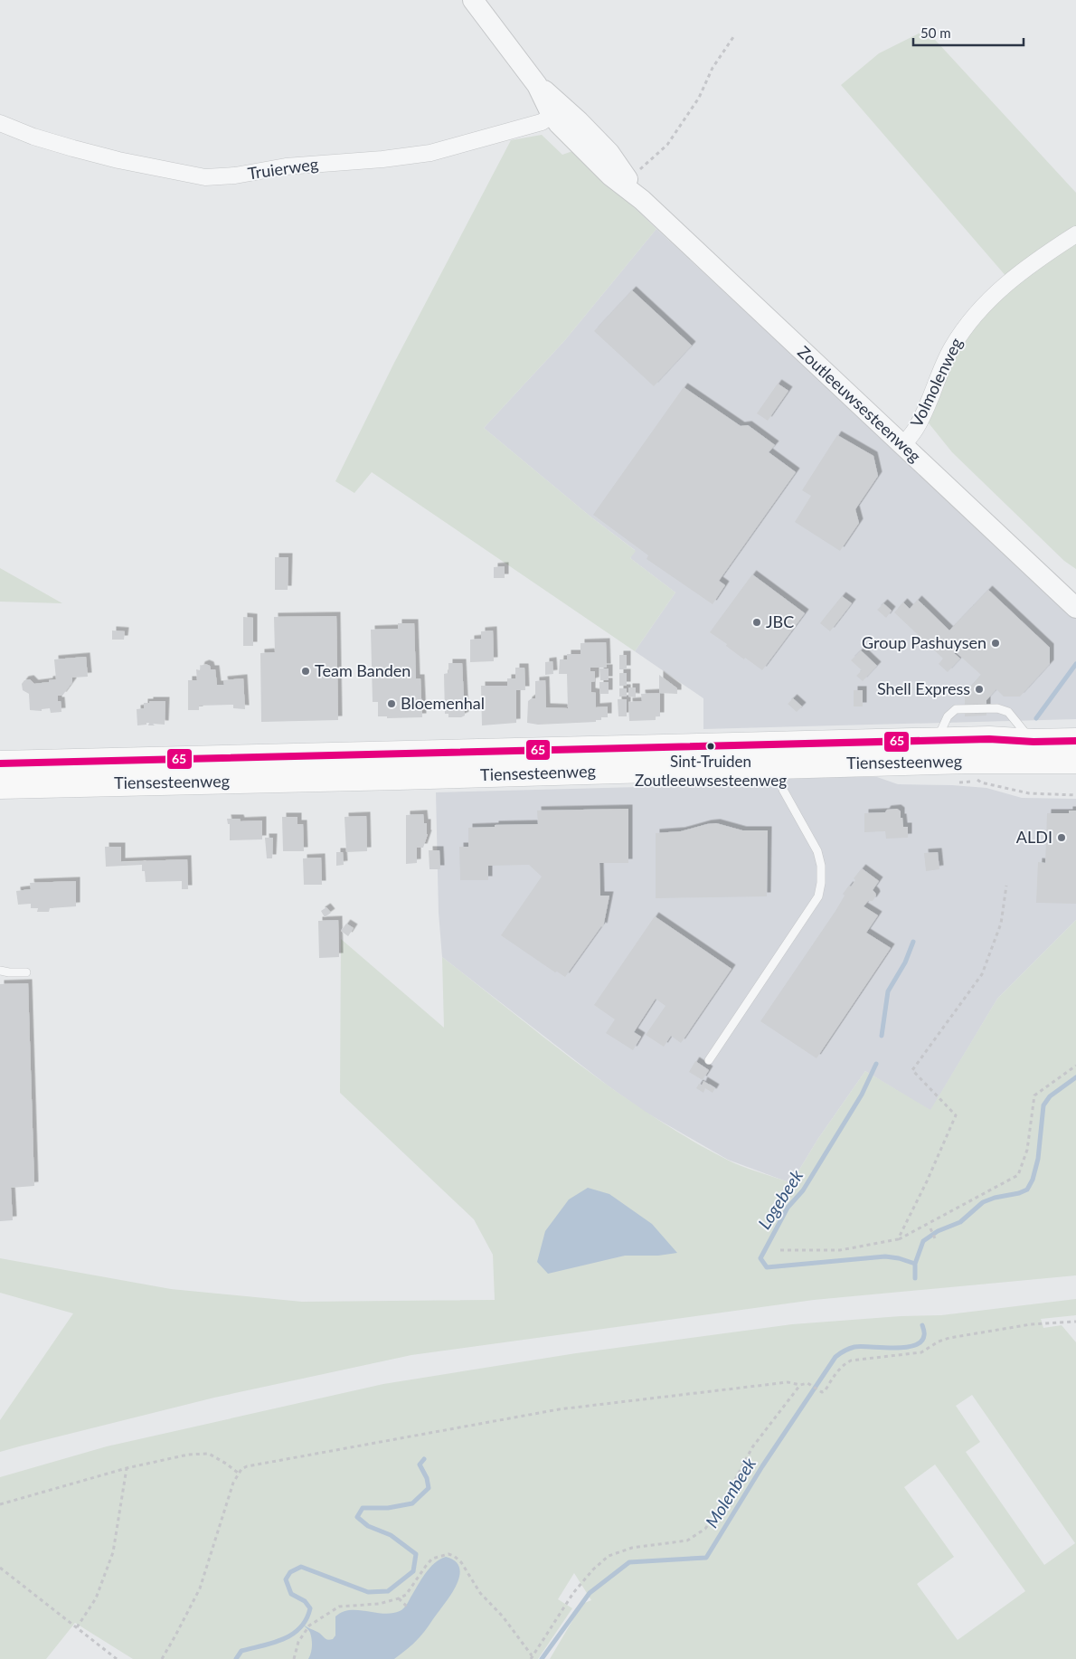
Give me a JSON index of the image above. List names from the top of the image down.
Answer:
{
  "streets": {
    "main road": ["Tiensesteenweg"],
    "street": ["Truierweg", "Volmolenweg", "Zoutleeuwsesteenweg"]
  },
  "crossings": [
    ["Truierweg", "Zoutleeuwsesteenweg"],
    ["Volmolenweg", "Zoutleeuwsesteenweg"]
  ],
  "water": ["Logebeek", "Molenbeek"],
  "places": [
    "JBC",
    "Group Pashuysen",
    "Team Banden",
    "Shell Express",
    "Bloemenhal",
    "Sint-Truiden Zoutleeuwsesteenweg",
    "ALDI"
  ],
  "lines": ["transit line 65"],
  "scale_bar": "50 m"
}
